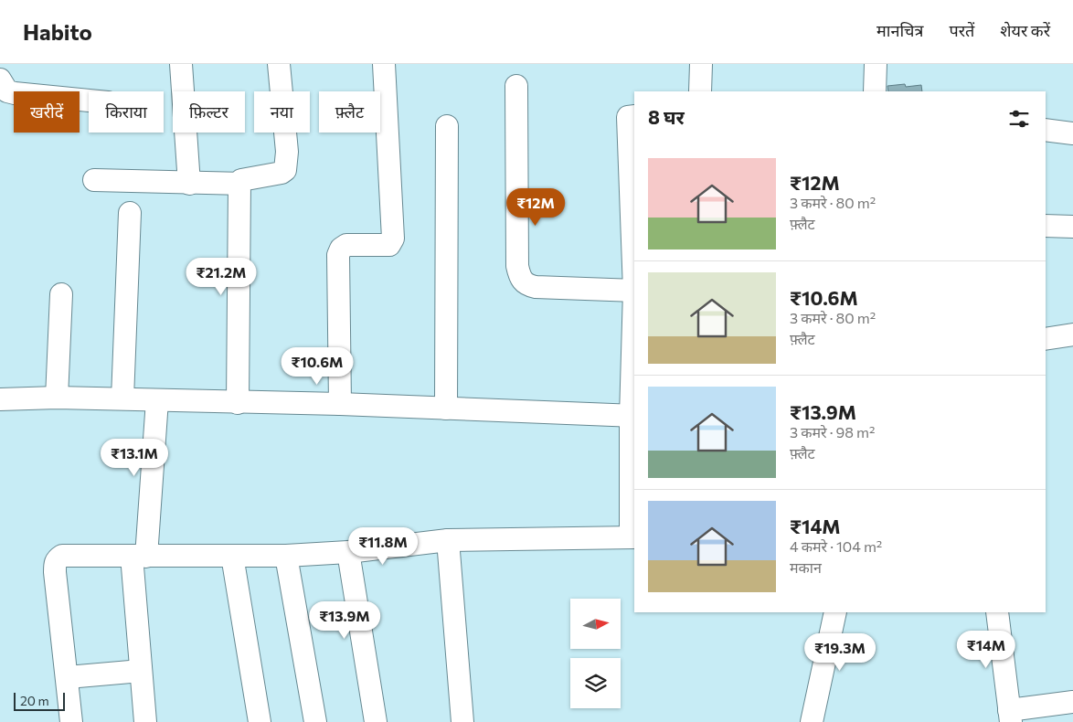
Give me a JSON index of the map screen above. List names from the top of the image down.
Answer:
{
  "scale_bar": "20 m",
  "north": "right",
  "page": {
    "header": "Habito",
    "nav": ["मानचित्र", "परतें", "शेयर करें"],
    "chip": [
      "खरीदें",
      "किराया",
      "फ़िल्टर",
      "नया",
      "फ़्लैट"
    ],
    "heading": "8 घर",
    "list": [
      {
        "name": "₹12M",
        "note": "3 कमरे · 80 m² · फ़्लैट"
      },
      {
        "name": "₹10.6M",
        "note": "3 कमरे · 80 m² · फ़्लैट"
      },
      {
        "name": "₹13.9M",
        "note": "3 कमरे · 98 m² · फ़्लैट"
      },
      {
        "name": "₹14M",
        "note": "4 कमरे · 104 m² · मकान"
      }
    ],
    "price": [
      "₹12M",
      "₹21.2M",
      "₹10.6M",
      "₹13.1M",
      "₹11.8M",
      "₹13.9M",
      "₹14M",
      "₹19.3M"
    ],
    "scale": "20 m"
  }
}
